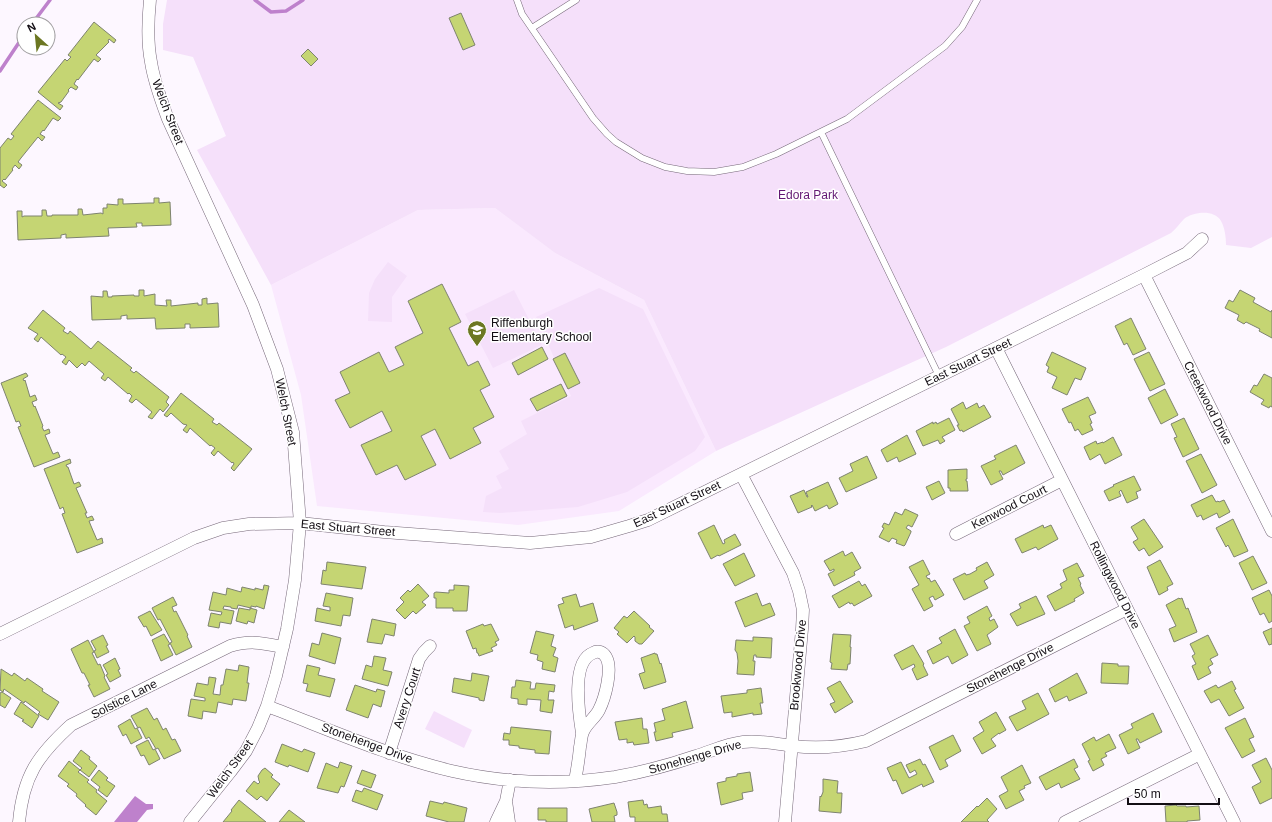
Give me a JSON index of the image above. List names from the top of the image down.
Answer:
{
  "streets": {
    "street": [
      "Welch Street",
      "East Stuart Street",
      "Creekwood Drive",
      "Kenwood Court",
      "Rollingwood Drive",
      "Brookwood Drive",
      "Stonehenge Drive",
      "Avery Court",
      "Solstice Lane"
    ]
  },
  "crossings": [
    ["Welch Street", "East Stuart Street"],
    ["Welch Street", "Stonehenge Drive"],
    ["Welch Street", "Solstice Lane"],
    ["East Stuart Street", "Creekwood Drive"],
    ["East Stuart Street", "Rollingwood Drive"],
    ["East Stuart Street", "Brookwood Drive"],
    ["Kenwood Court", "Rollingwood Drive"],
    ["Rollingwood Drive", "Stonehenge Drive"],
    ["Brookwood Drive", "Stonehenge Drive"],
    ["Stonehenge Drive", "Avery Court"]
  ],
  "parks": ["Edora Park"],
  "places": {
    "school or university": ["Riffenburgh Elementary School"]
  },
  "scale_bar": "50 m",
  "north": "top left"
}
